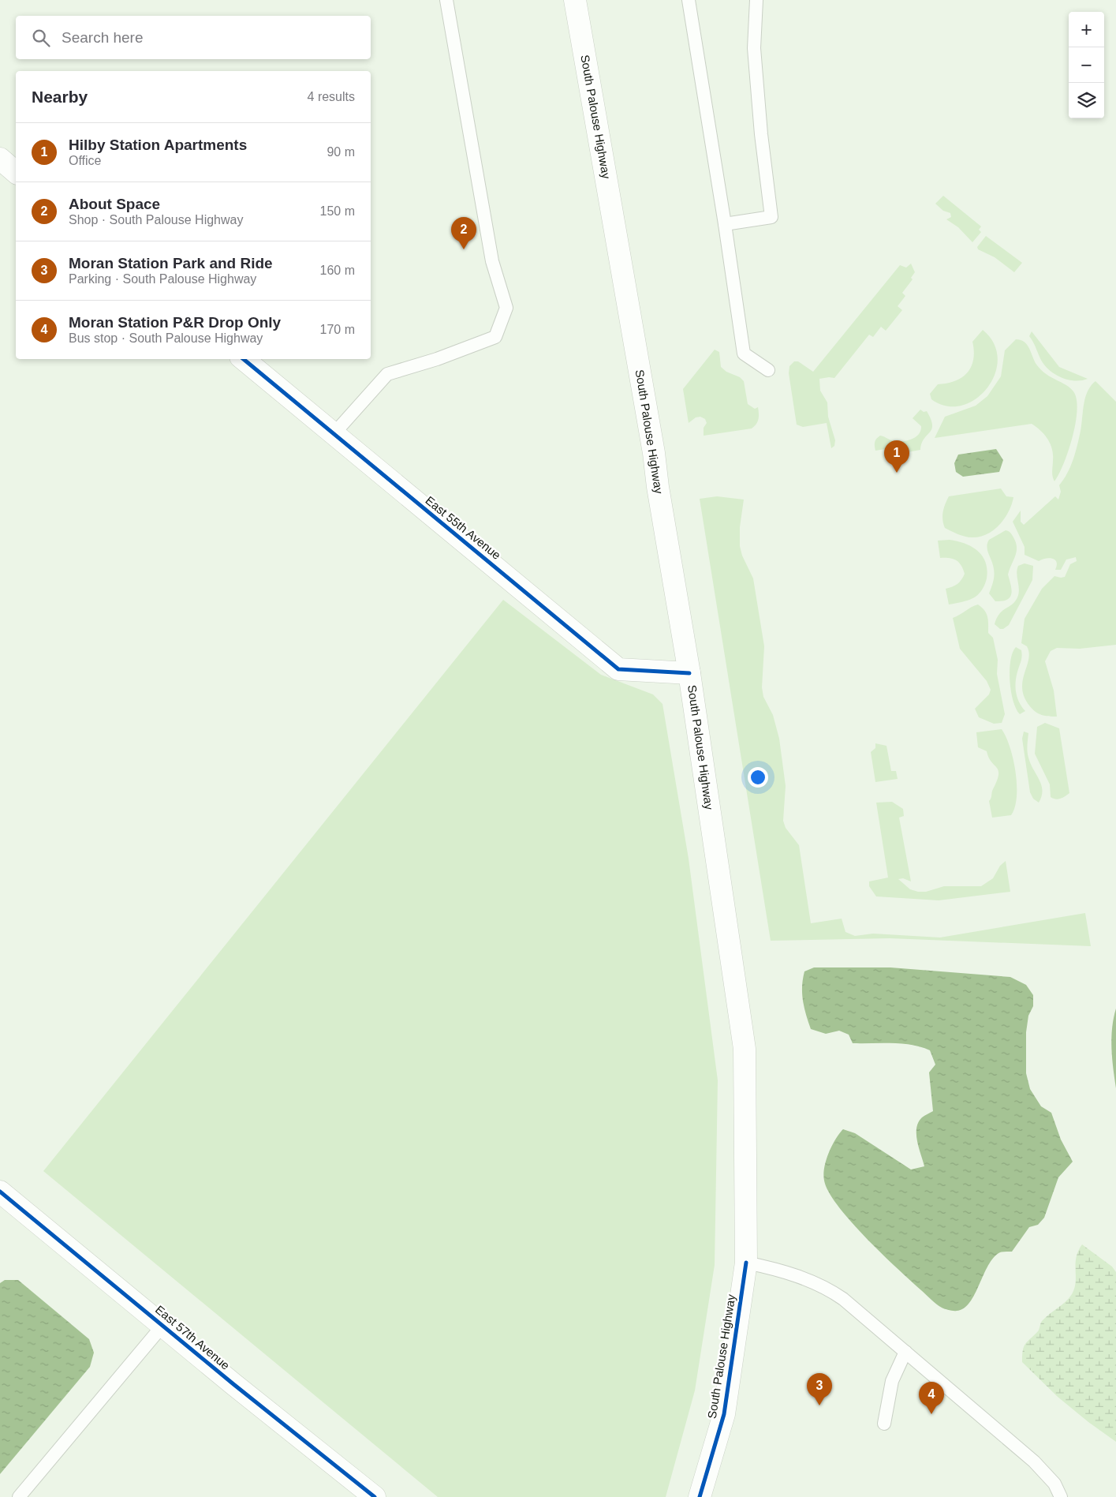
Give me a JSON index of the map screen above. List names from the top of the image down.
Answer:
{
  "streets": {
    "main road": ["South Palouse Highway", "East 55th Avenue", "East 57th Avenue"]
  },
  "crossings": [
    ["South Palouse Highway", "East 55th Avenue"]
  ],
  "page": {
    "map_buttons": ["+", "−"],
    "search": "Search here",
    "heading": ["Nearby", "4 results"],
    "list": [
      {
        "mark": "1",
        "name": "Hilby Station Apartments",
        "note": "Office",
        "value": "90 m"
      },
      {
        "mark": "2",
        "name": "About Space",
        "note": "Shop · South Palouse Highway",
        "value": "150 m"
      },
      {
        "mark": "3",
        "name": "Moran Station Park and Ride",
        "note": "Parking · South Palouse Highway",
        "value": "160 m"
      },
      {
        "mark": "4",
        "name": "Moran Station P&R Drop Only",
        "note": "Bus stop · South Palouse Highway",
        "value": "170 m"
      }
    ],
    "pins": [
      "2",
      "1",
      "3",
      "4"
    ]
  }
}
